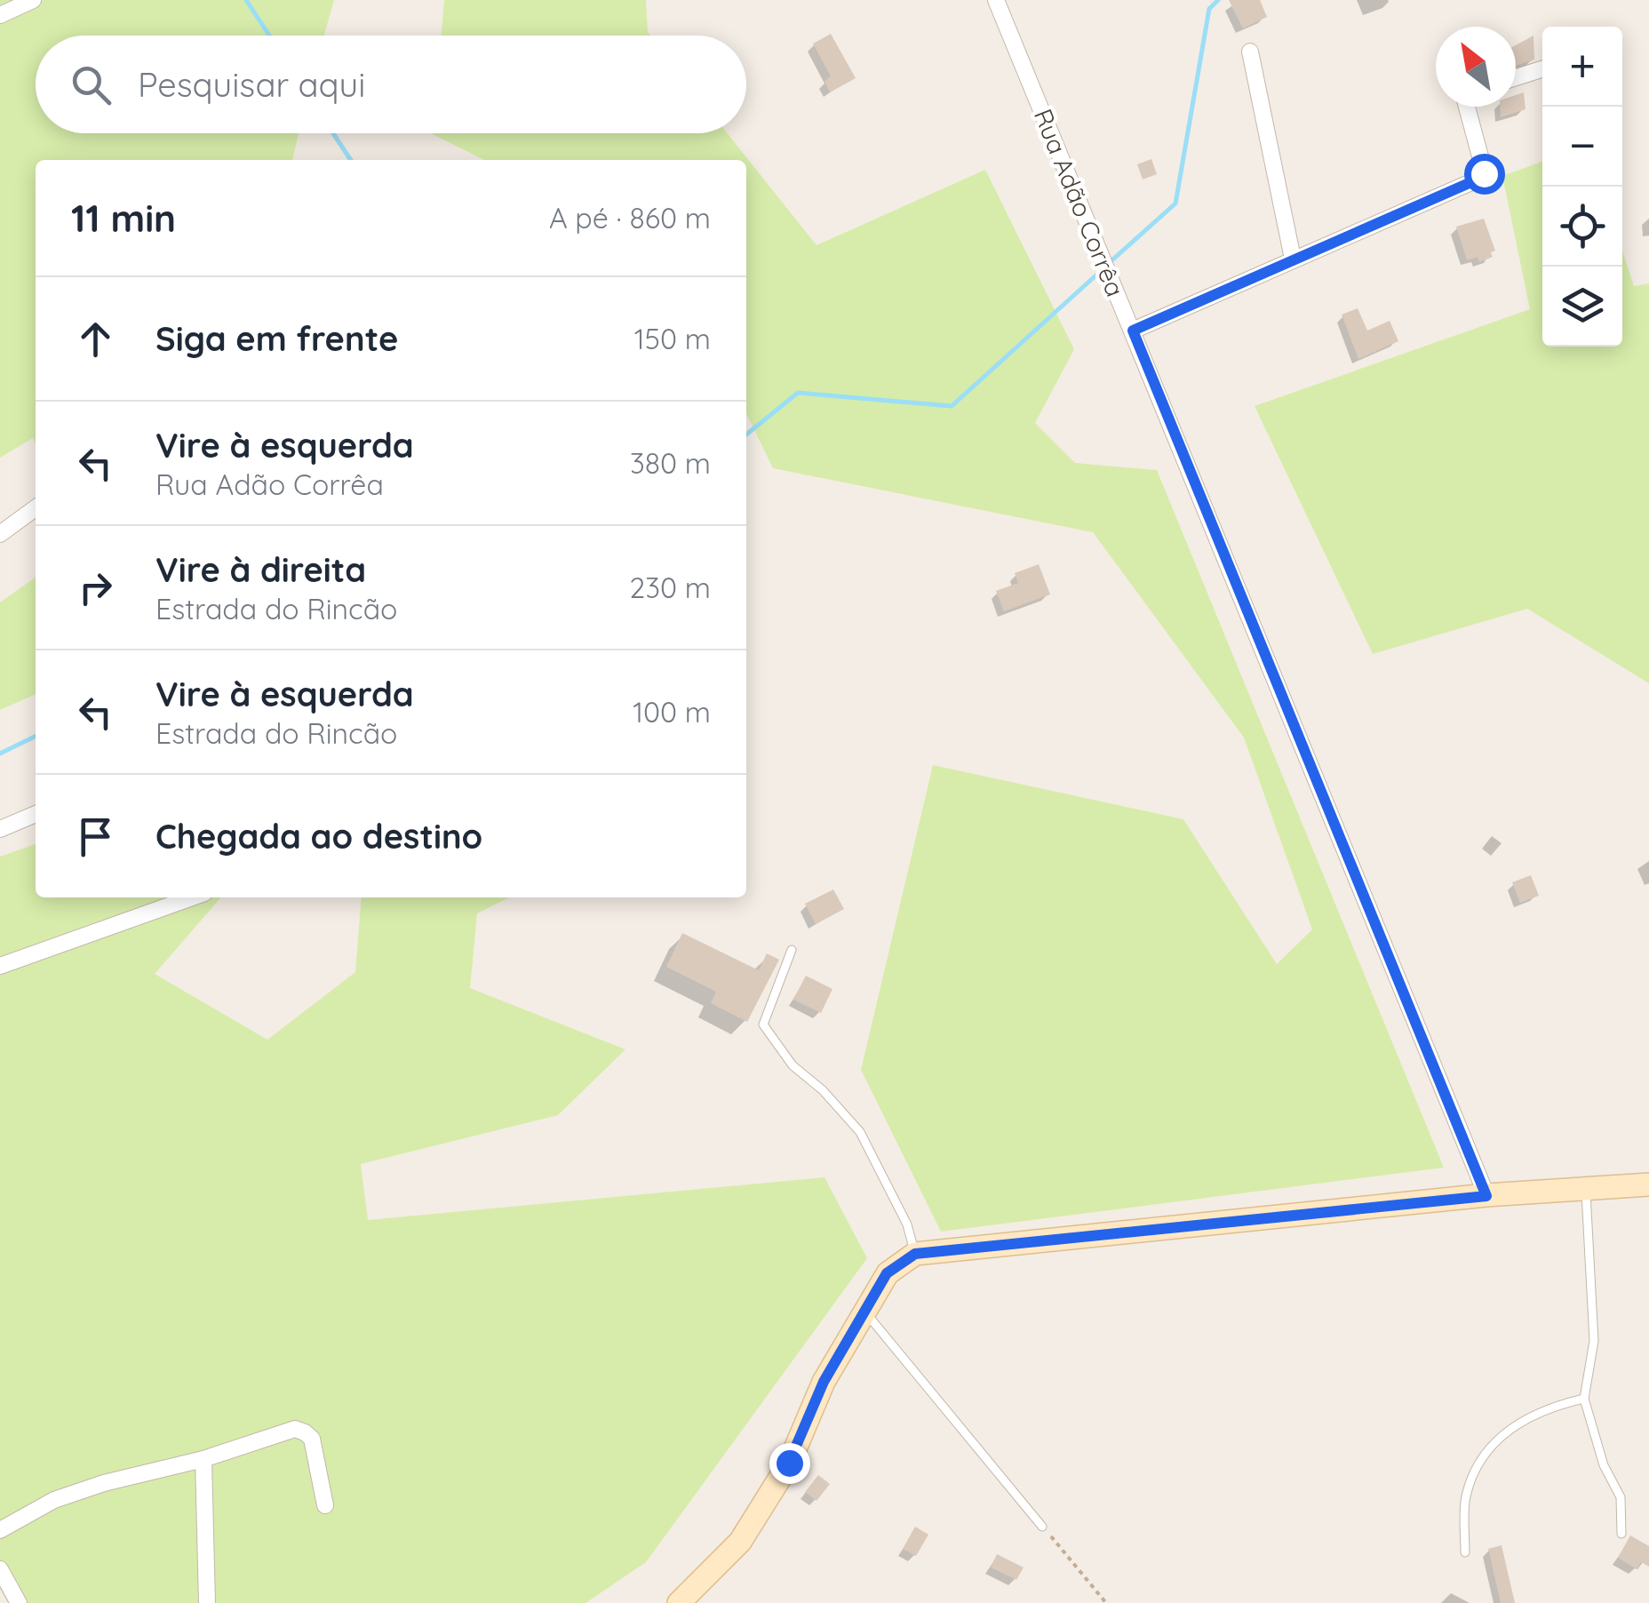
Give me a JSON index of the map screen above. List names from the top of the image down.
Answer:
{
  "streets": {
    "street": ["Rua Adão Corrêa"]
  },
  "north": "top left",
  "page": {
    "map_buttons": ["+", "−"],
    "search": "Pesquisar aqui",
    "heading": ["11 min", "A pé · 860 m"],
    "list": [
      ["Siga em frente", "150 m"],
      ["Vire à esquerda", "Rua Adão Corrêa", "380 m"],
      ["Vire à direita", "Estrada do Rincão", "230 m"],
      ["Vire à esquerda", "Estrada do Rincão", "100 m"],
      "Chegada ao destino"
    ]
  }
}
